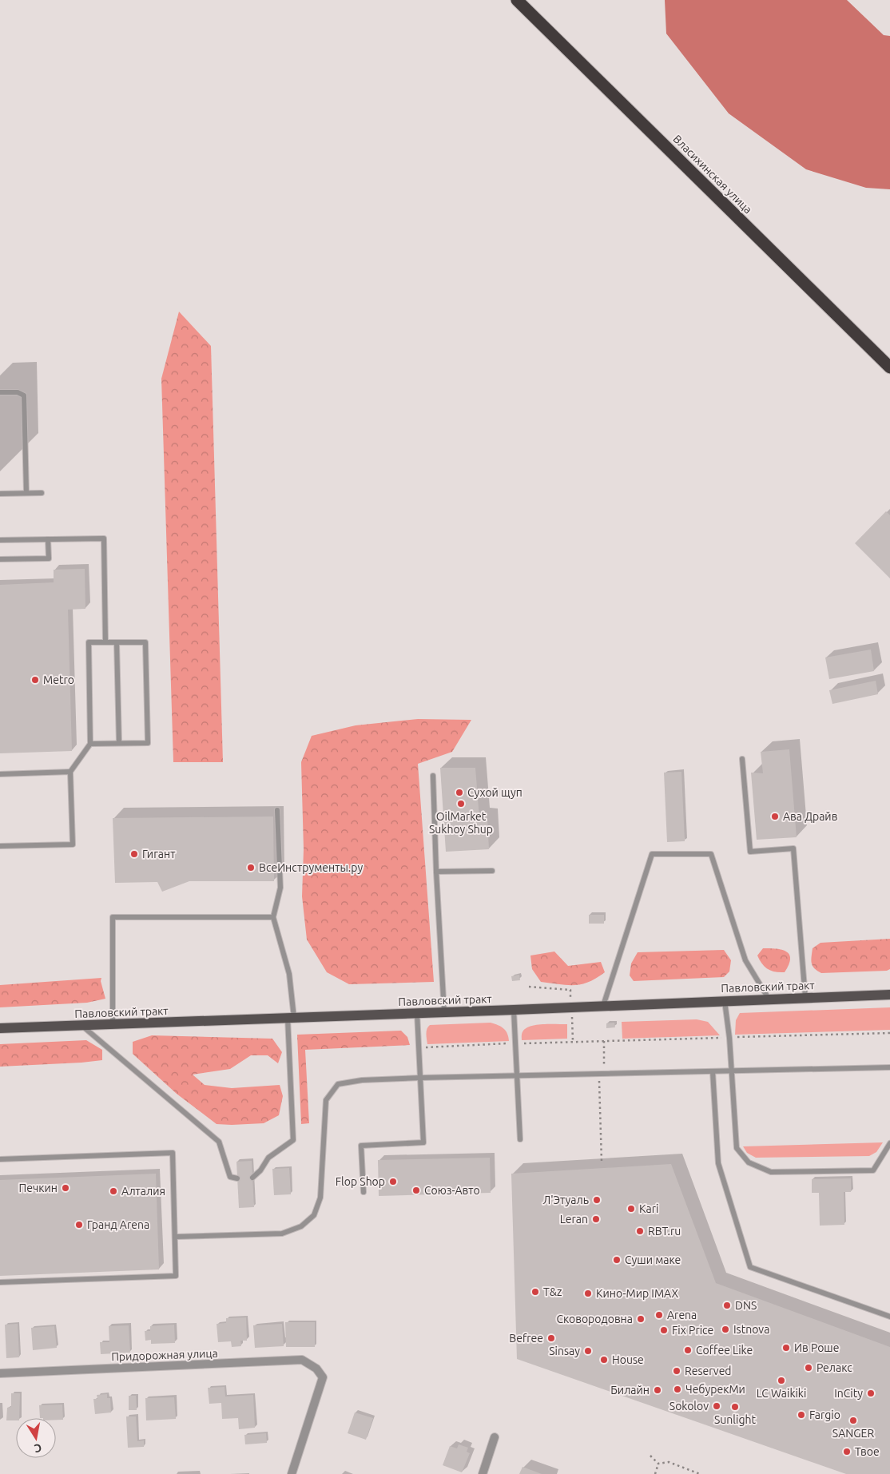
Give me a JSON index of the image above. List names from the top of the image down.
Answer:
{
  "streets": {
    "highway": ["Власихинская улица"],
    "main road": ["Павловский тракт"],
    "street": ["Придорожная улица"]
  },
  "places": [
    "Metro",
    "Сухой щуп",
    "OilMarket Sukhoy Shup",
    "Ава Драйв",
    "Гигант",
    "ВсеИнструменты.ру",
    "Flop Shop",
    "Печкин",
    "Союз-Авто",
    "Алталия",
    "Л'Этуаль",
    "Kari",
    "Leran",
    "Гранд Arena",
    "RBT.ru",
    "Суши маке",
    "T&z",
    "Кино-Мир IMAX",
    "DNS",
    "Arena",
    "Сковородовна",
    "Istnova",
    "Fix Price",
    "Befree",
    "Ив Роше",
    "Coffee Like",
    "Sinsay",
    "House",
    "Релакс",
    "Reserved",
    "LC Waikiki",
    "ЧебурекМи",
    "Билайн",
    "InCity",
    "Sokolov",
    "Sunlight",
    "Fargio",
    "SANGER",
    "Твое"
  ],
  "north": "bottom"
}
